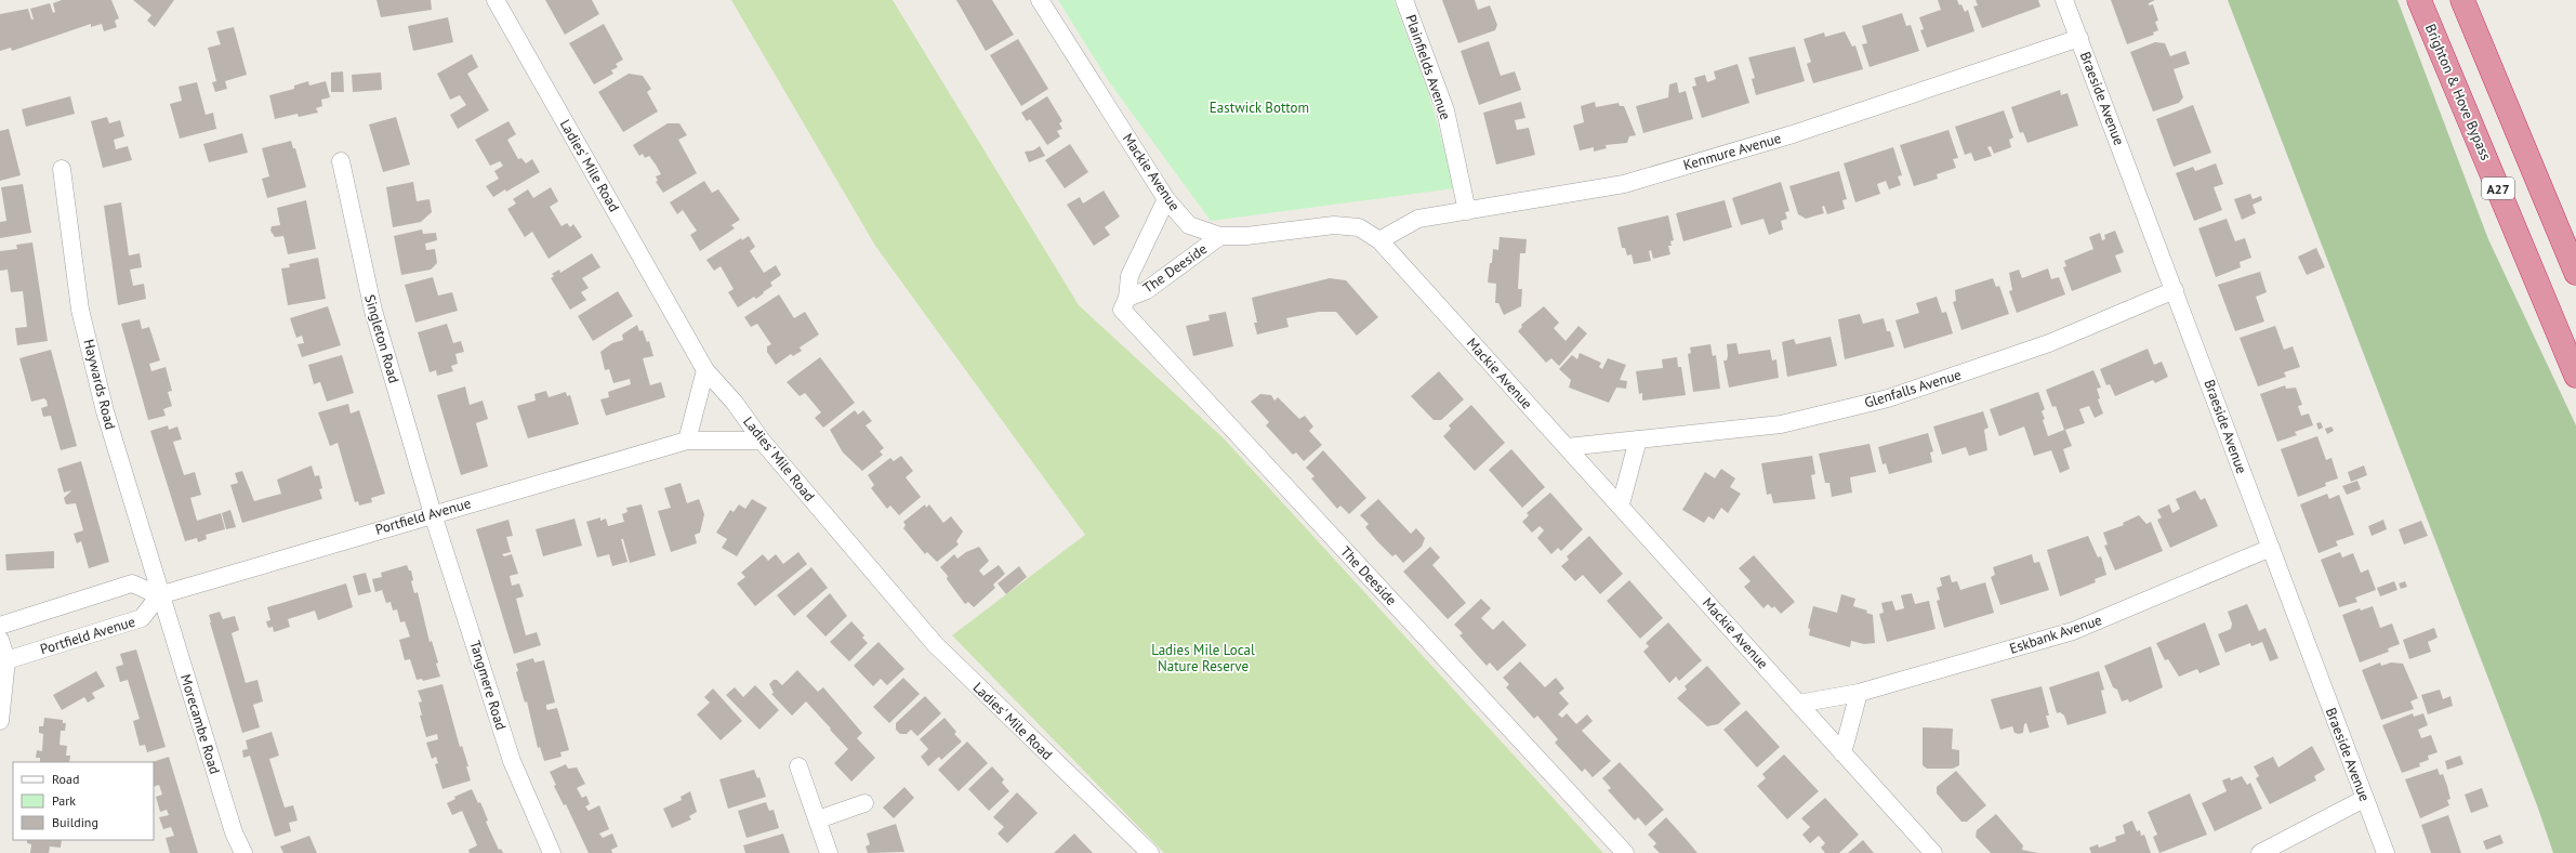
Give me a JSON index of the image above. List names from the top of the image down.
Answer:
{
  "streets": {
    "highway": ["Brighton & Hove Bypass", "A27"],
    "street": [
      "Plainfields Avenue",
      "Braeside Avenue",
      "Kenmure Avenue",
      "Ladies' Mile Road",
      "Mackie Avenue",
      "The Deeside",
      "Singleton Road",
      "Haywards Road",
      "Glenfalls Avenue",
      "Portfield Avenue",
      "Eskbank Avenue",
      "Tangmere Road",
      "Morecambe Road"
    ]
  },
  "crossings": [
    ["Plainfields Avenue", "Kenmure Avenue"],
    ["Braeside Avenue", "Kenmure Avenue"],
    ["Braeside Avenue", "Glenfalls Avenue"],
    ["Braeside Avenue", "Eskbank Avenue"],
    ["Kenmure Avenue", "Mackie Avenue"],
    ["Ladies' Mile Road", "Portfield Avenue"],
    ["Mackie Avenue", "The Deeside"],
    ["Mackie Avenue", "Glenfalls Avenue"],
    ["Mackie Avenue", "Eskbank Avenue"],
    ["Singleton Road", "Portfield Avenue"],
    ["Singleton Road", "Tangmere Road"],
    ["Haywards Road", "Portfield Avenue"],
    ["Haywards Road", "Morecambe Road"],
    ["Portfield Avenue", "Tangmere Road"],
    ["Portfield Avenue", "Morecambe Road"]
  ],
  "parks": ["Eastwick Bottom", "Ladies Mile Local Nature Reserve"],
  "legend": ["Road", "Park", "Building"]
}
